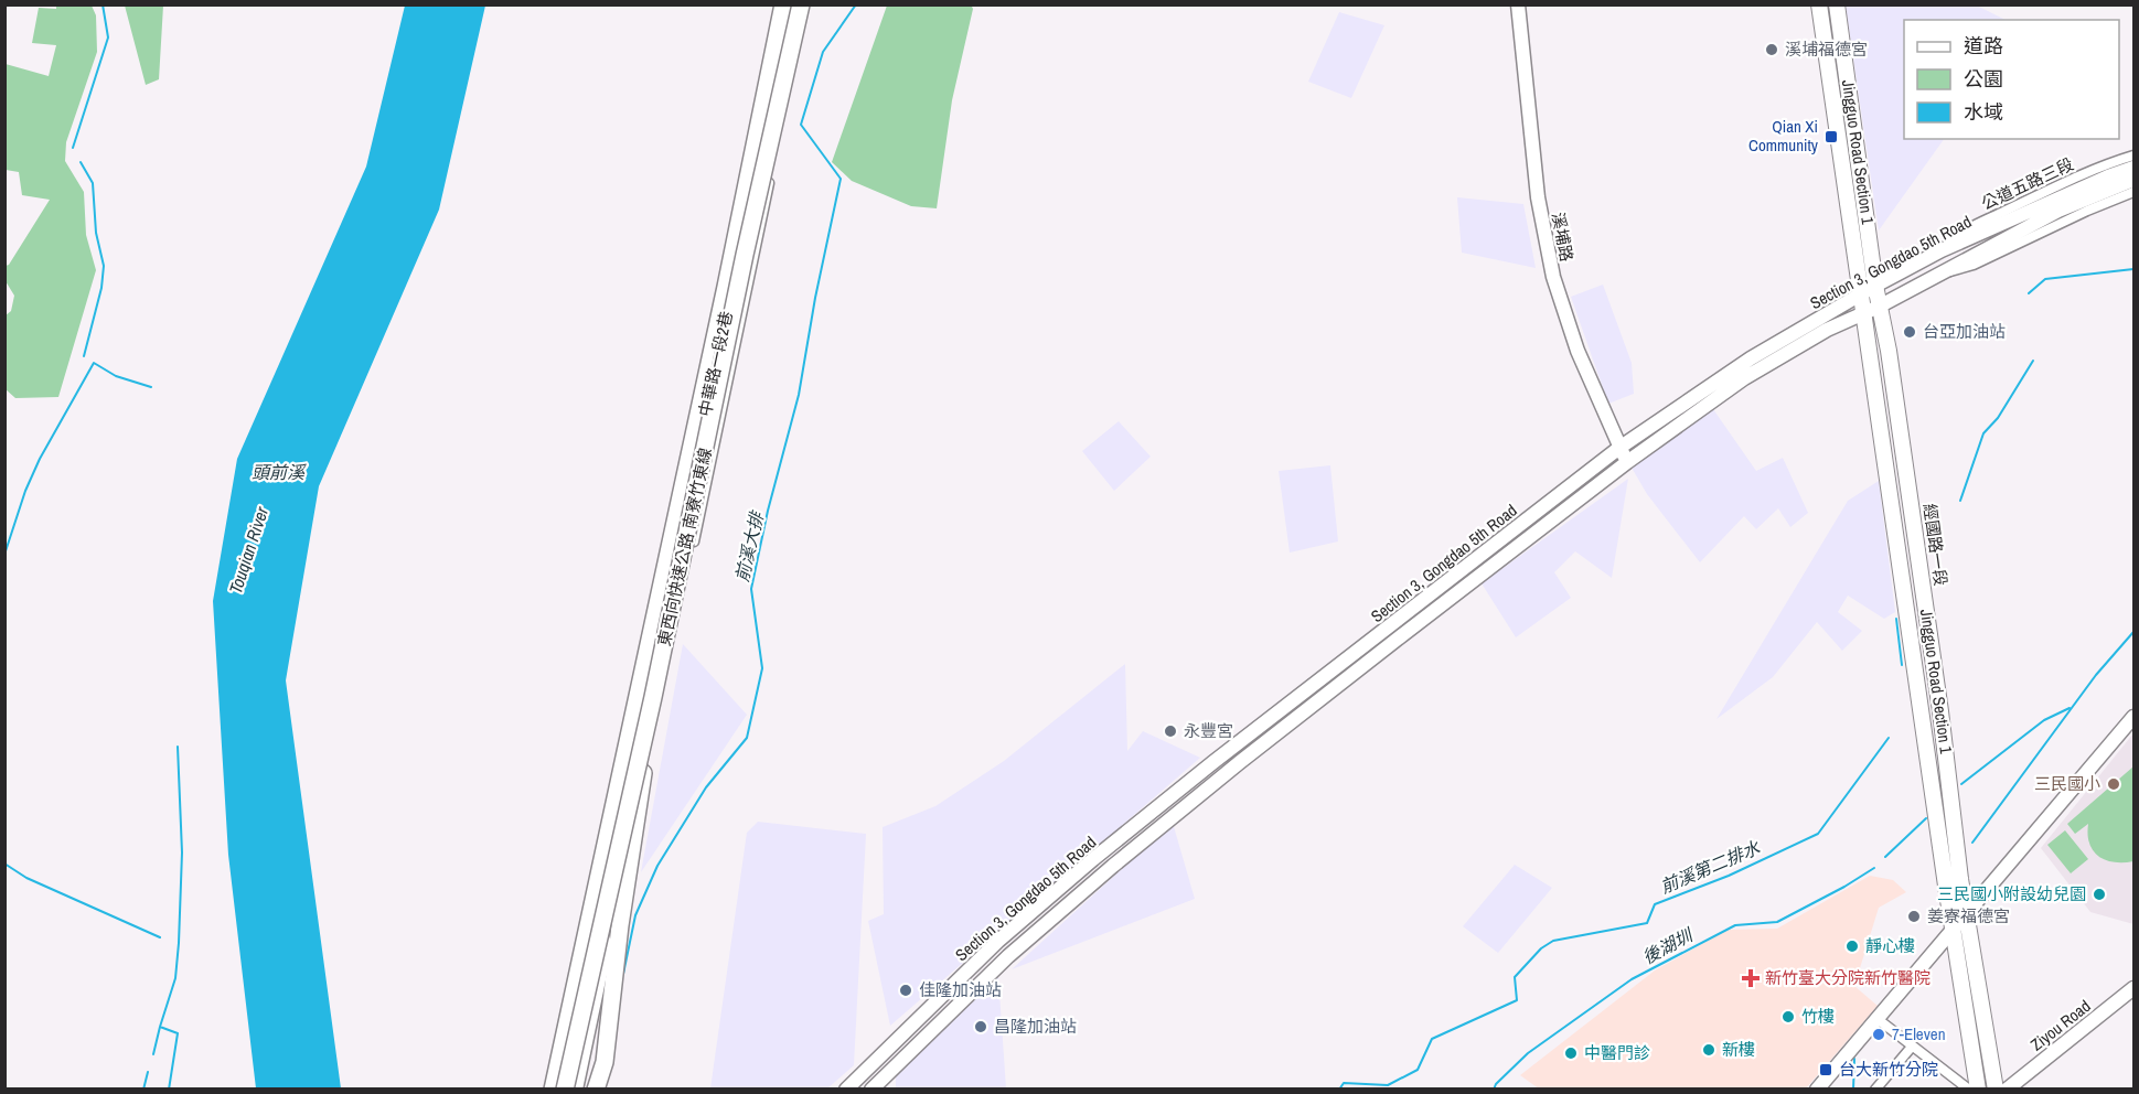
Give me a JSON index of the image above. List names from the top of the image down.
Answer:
{
  "streets": {
    "highway": ["東西向快速公路 南寮竹東線"],
    "main road": ["Jingguo Road Section 1", "經國路一段"],
    "street": [
      "公道五路三段",
      "溪埔路",
      "Section 3, Gongdao 5th Road",
      "中華路一段2巷",
      "Ziyou Road"
    ]
  },
  "crossings": [
    ["Jingguo Road Section 1", "Section 3, Gongdao 5th Road"],
    ["公道五路三段", "Section 3, Gongdao 5th Road"],
    ["溪埔路", "Section 3, Gongdao 5th Road"],
    ["Section 3, Gongdao 5th Road", "經國路一段"]
  ],
  "water": [
    "頭前溪",
    "前溪大排",
    "Touqian River",
    "前溪第二排水",
    "後湖圳"
  ],
  "places": {
    "other": [
      "溪埔福德宮",
      "台亞加油站",
      "永豐宮",
      "三民國小",
      "三民國小附設幼兒園",
      "姜寮福德宮",
      "靜心樓",
      "佳隆加油站",
      "竹樓",
      "昌隆加油站",
      "7-Eleven",
      "新樓",
      "中醫門診"
    ],
    "transit": ["Qian Xi Community", "台大新竹分院"],
    "health": ["新竹臺大分院新竹醫院"]
  },
  "legend": ["道路", "公園", "水域"]
}
